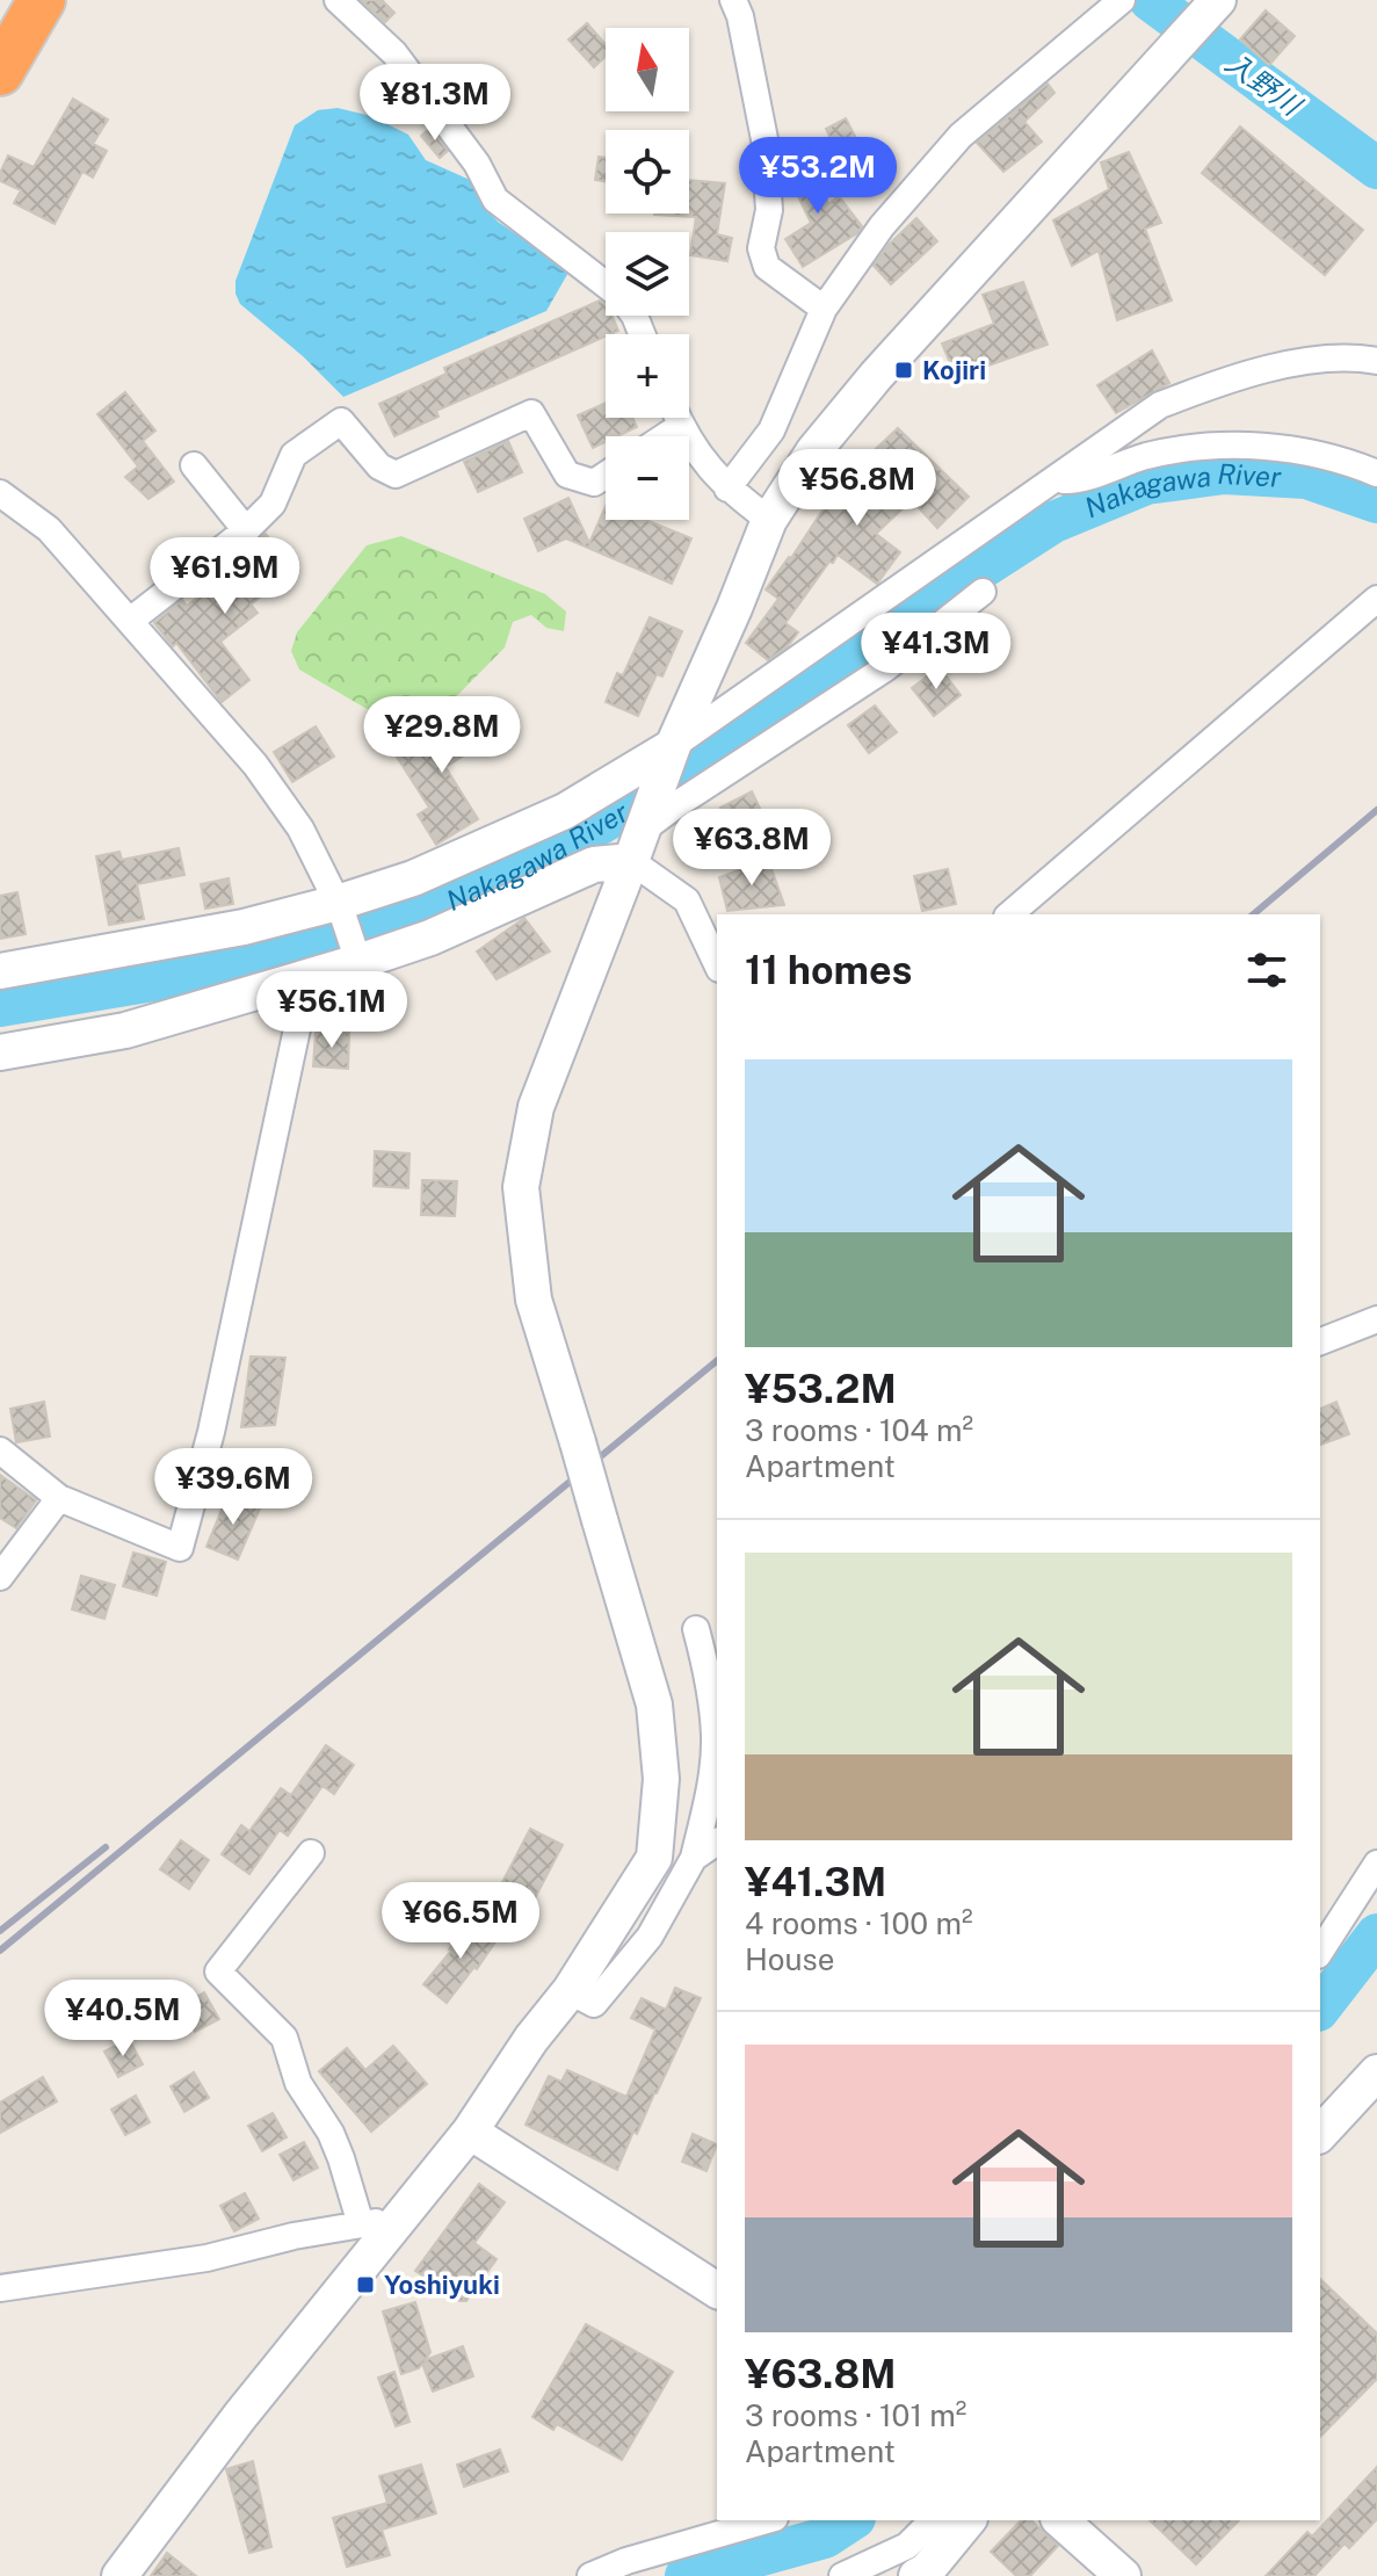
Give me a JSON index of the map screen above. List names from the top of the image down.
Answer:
{
  "water": ["入野川", "Nakagawa River"],
  "places": {
    "transit": ["Kojiri", "Yoshiyuki"]
  },
  "north": "top",
  "page": {
    "map_buttons": ["+", "−"],
    "price": [
      "¥81.3M",
      "¥53.2M",
      "¥56.8M",
      "¥61.9M",
      "¥41.3M",
      "¥29.8M",
      "¥63.8M",
      "¥56.1M",
      "¥39.6M",
      "¥66.5M",
      "¥40.5M"
    ],
    "heading": "11 homes",
    "list": [
      {
        "name": "¥53.2M",
        "note": "3 rooms · 104 m² · Apartment"
      },
      {
        "name": "¥41.3M",
        "note": "4 rooms · 100 m² · House"
      },
      {
        "name": "¥63.8M",
        "note": "3 rooms · 101 m² · Apartment"
      }
    ]
  }
}
